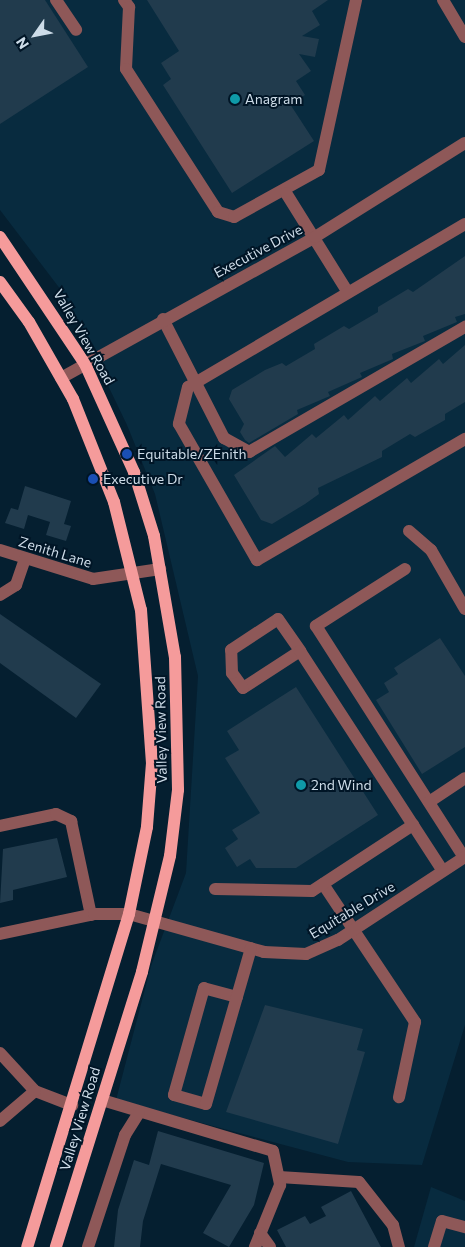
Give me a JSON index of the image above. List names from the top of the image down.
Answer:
{
  "streets": {
    "main road": ["Valley View Road"],
    "street": ["Executive Drive", "Zenith Lane", "Equitable Drive"]
  },
  "crossings": [
    ["Executive Drive", "Valley View Road"],
    ["Valley View Road", "Zenith Lane"],
    ["Valley View Road", "Equitable Drive"]
  ],
  "places": [
    "Anagram",
    "Equitable/ZEnith",
    "Executive Dr",
    "2nd Wind"
  ],
  "north": "bottom left"
}
